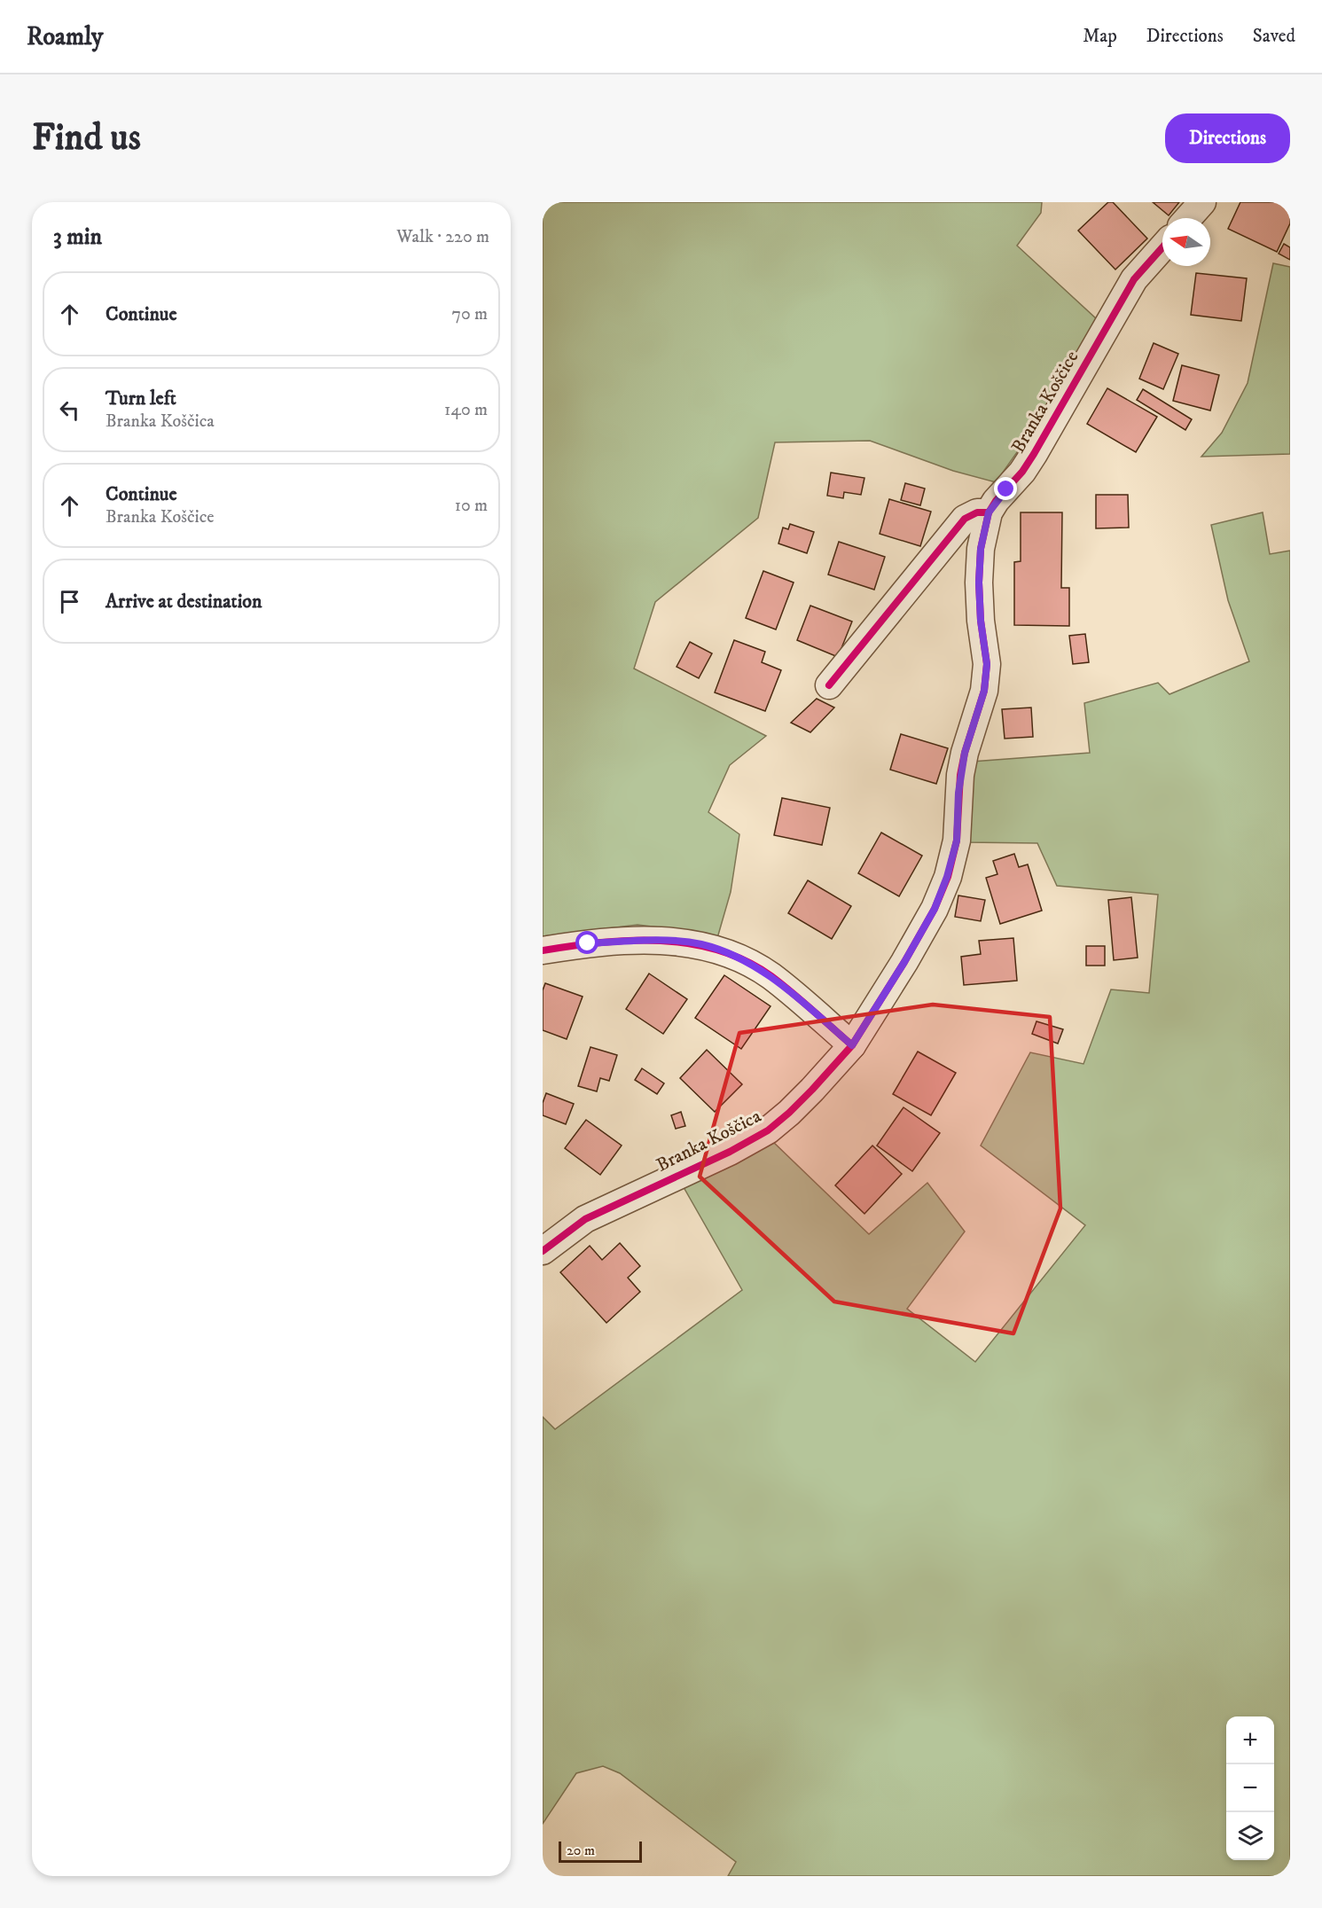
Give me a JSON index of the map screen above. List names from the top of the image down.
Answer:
{
  "streets": {
    "street": ["Branka Koščice", "Branka Koščica"]
  },
  "crossings": [
    ["Branka Koščice", "Branka Koščica"]
  ],
  "scale_bar": "20 m",
  "north": "left",
  "page": {
    "header": "Roamly",
    "nav": ["Map", "Directions", "Saved"],
    "buttons": "Directions",
    "title": "Find us",
    "heading": ["3 min", "Walk · 220 m"],
    "list": [
      ["Continue", "70 m"],
      ["Turn left", "Branka Koščica", "140 m"],
      ["Continue", "Branka Koščice", "10 m"],
      "Arrive at destination"
    ],
    "map_buttons": ["+", "−"],
    "scale": "20 m"
  }
}
